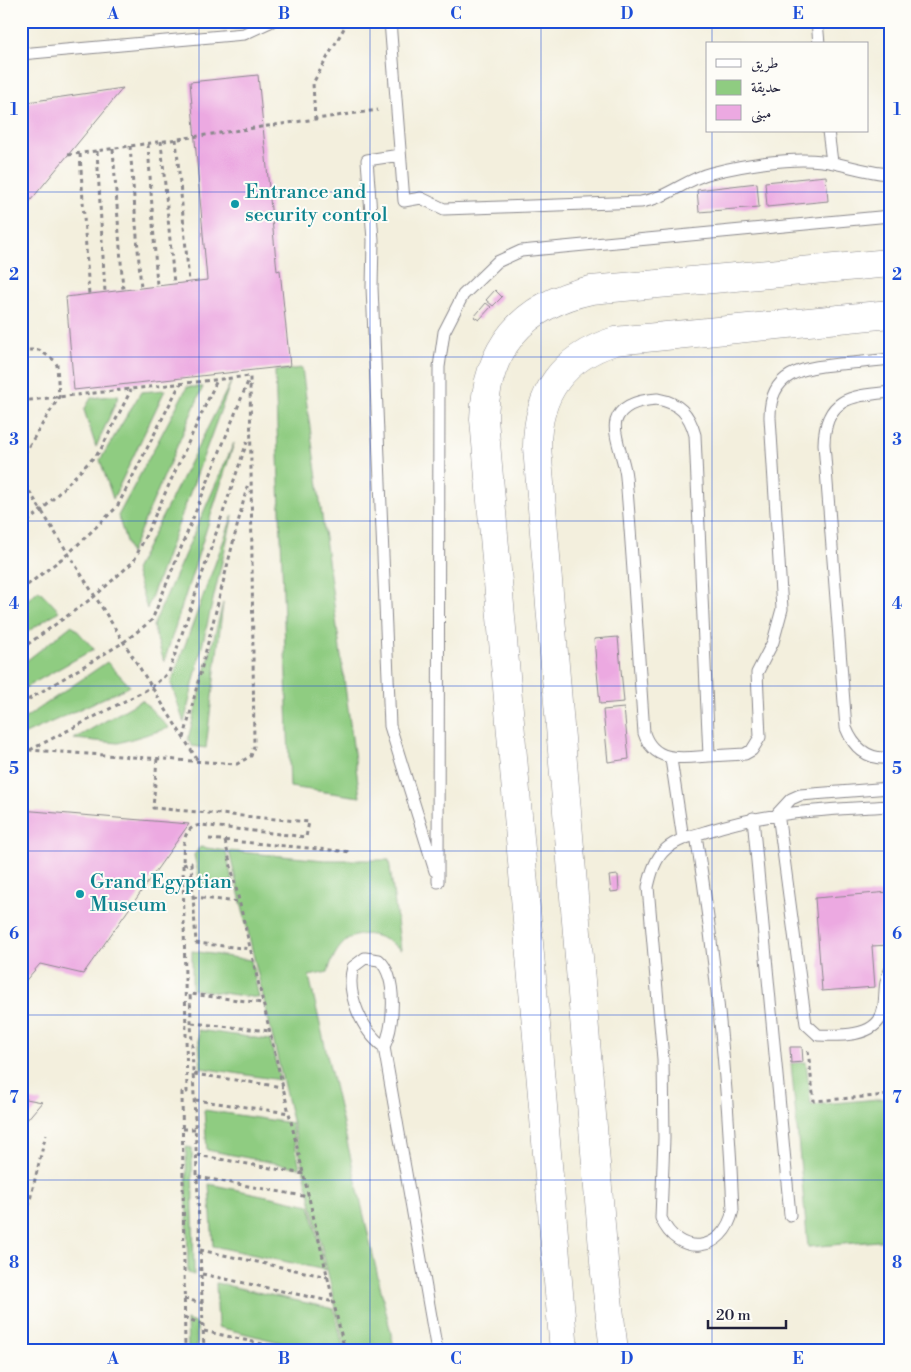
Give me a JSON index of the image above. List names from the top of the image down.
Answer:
{
  "places": ["Entrance and security control", "Grand Egyptian Museum"],
  "legend": ["طريق", "حديقة", "مبنى"],
  "scale_bar": "20 m",
  "grid": {
    "columns": [
      "A",
      "B",
      "C",
      "D",
      "E"
    ],
    "rows": [
      "1",
      "2",
      "3",
      "4",
      "5",
      "6",
      "7",
      "8"
    ]
  }
}
